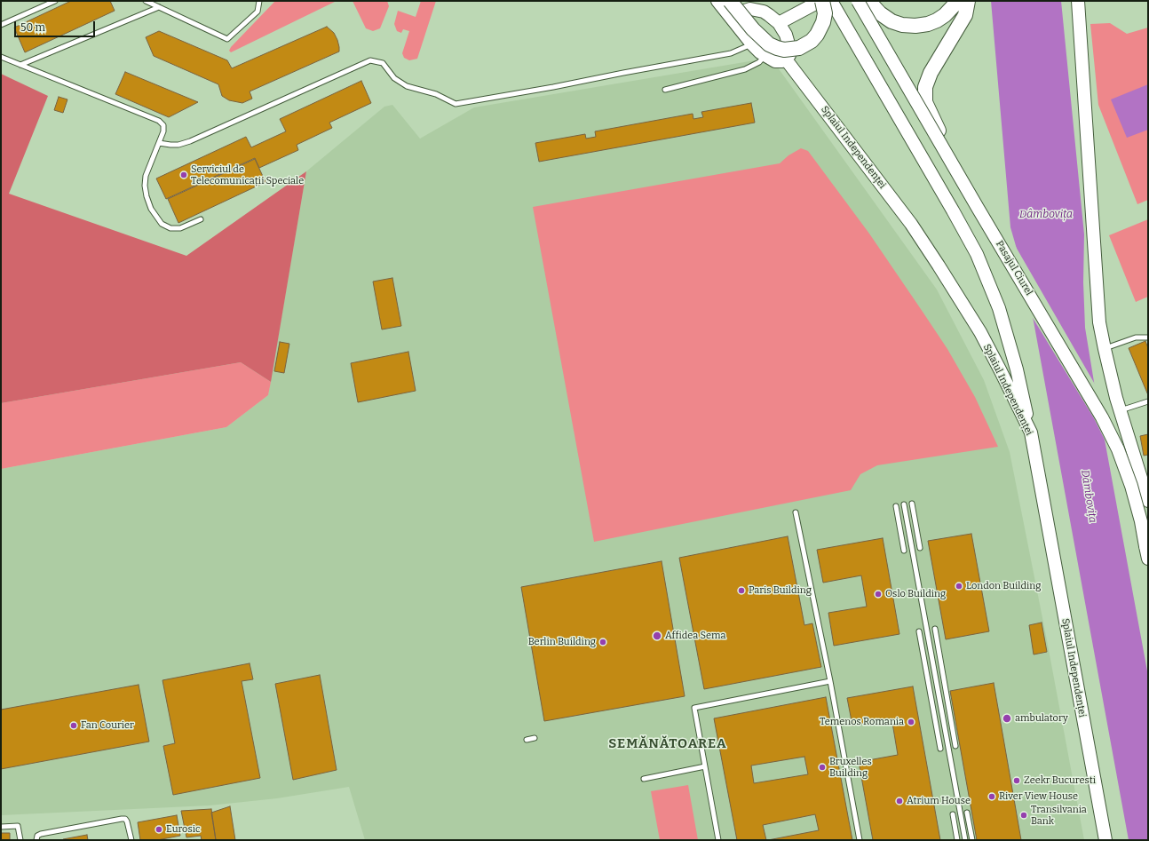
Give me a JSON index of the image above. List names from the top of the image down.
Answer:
{
  "streets": {
    "main road": ["Splaiul Independenței", "Pasajul Ciurel"]
  },
  "districts": ["SEMĂNĂTOAREA"],
  "water": ["Dâmbovița"],
  "places": [
    "Serviciul de Telecomunicații Speciale",
    "London Building",
    "Paris Building",
    "Oslo Building",
    "Affidea Sema",
    "Berlin Building",
    "ambulatory",
    "Temenos Romania",
    "Fan Courier",
    "Bruxelles Building",
    "Zeekr Bucuresti",
    "River View House",
    "Atrium House",
    "Transilvania Bank",
    "Eurosic"
  ],
  "scale_bar": "50 m"
}
